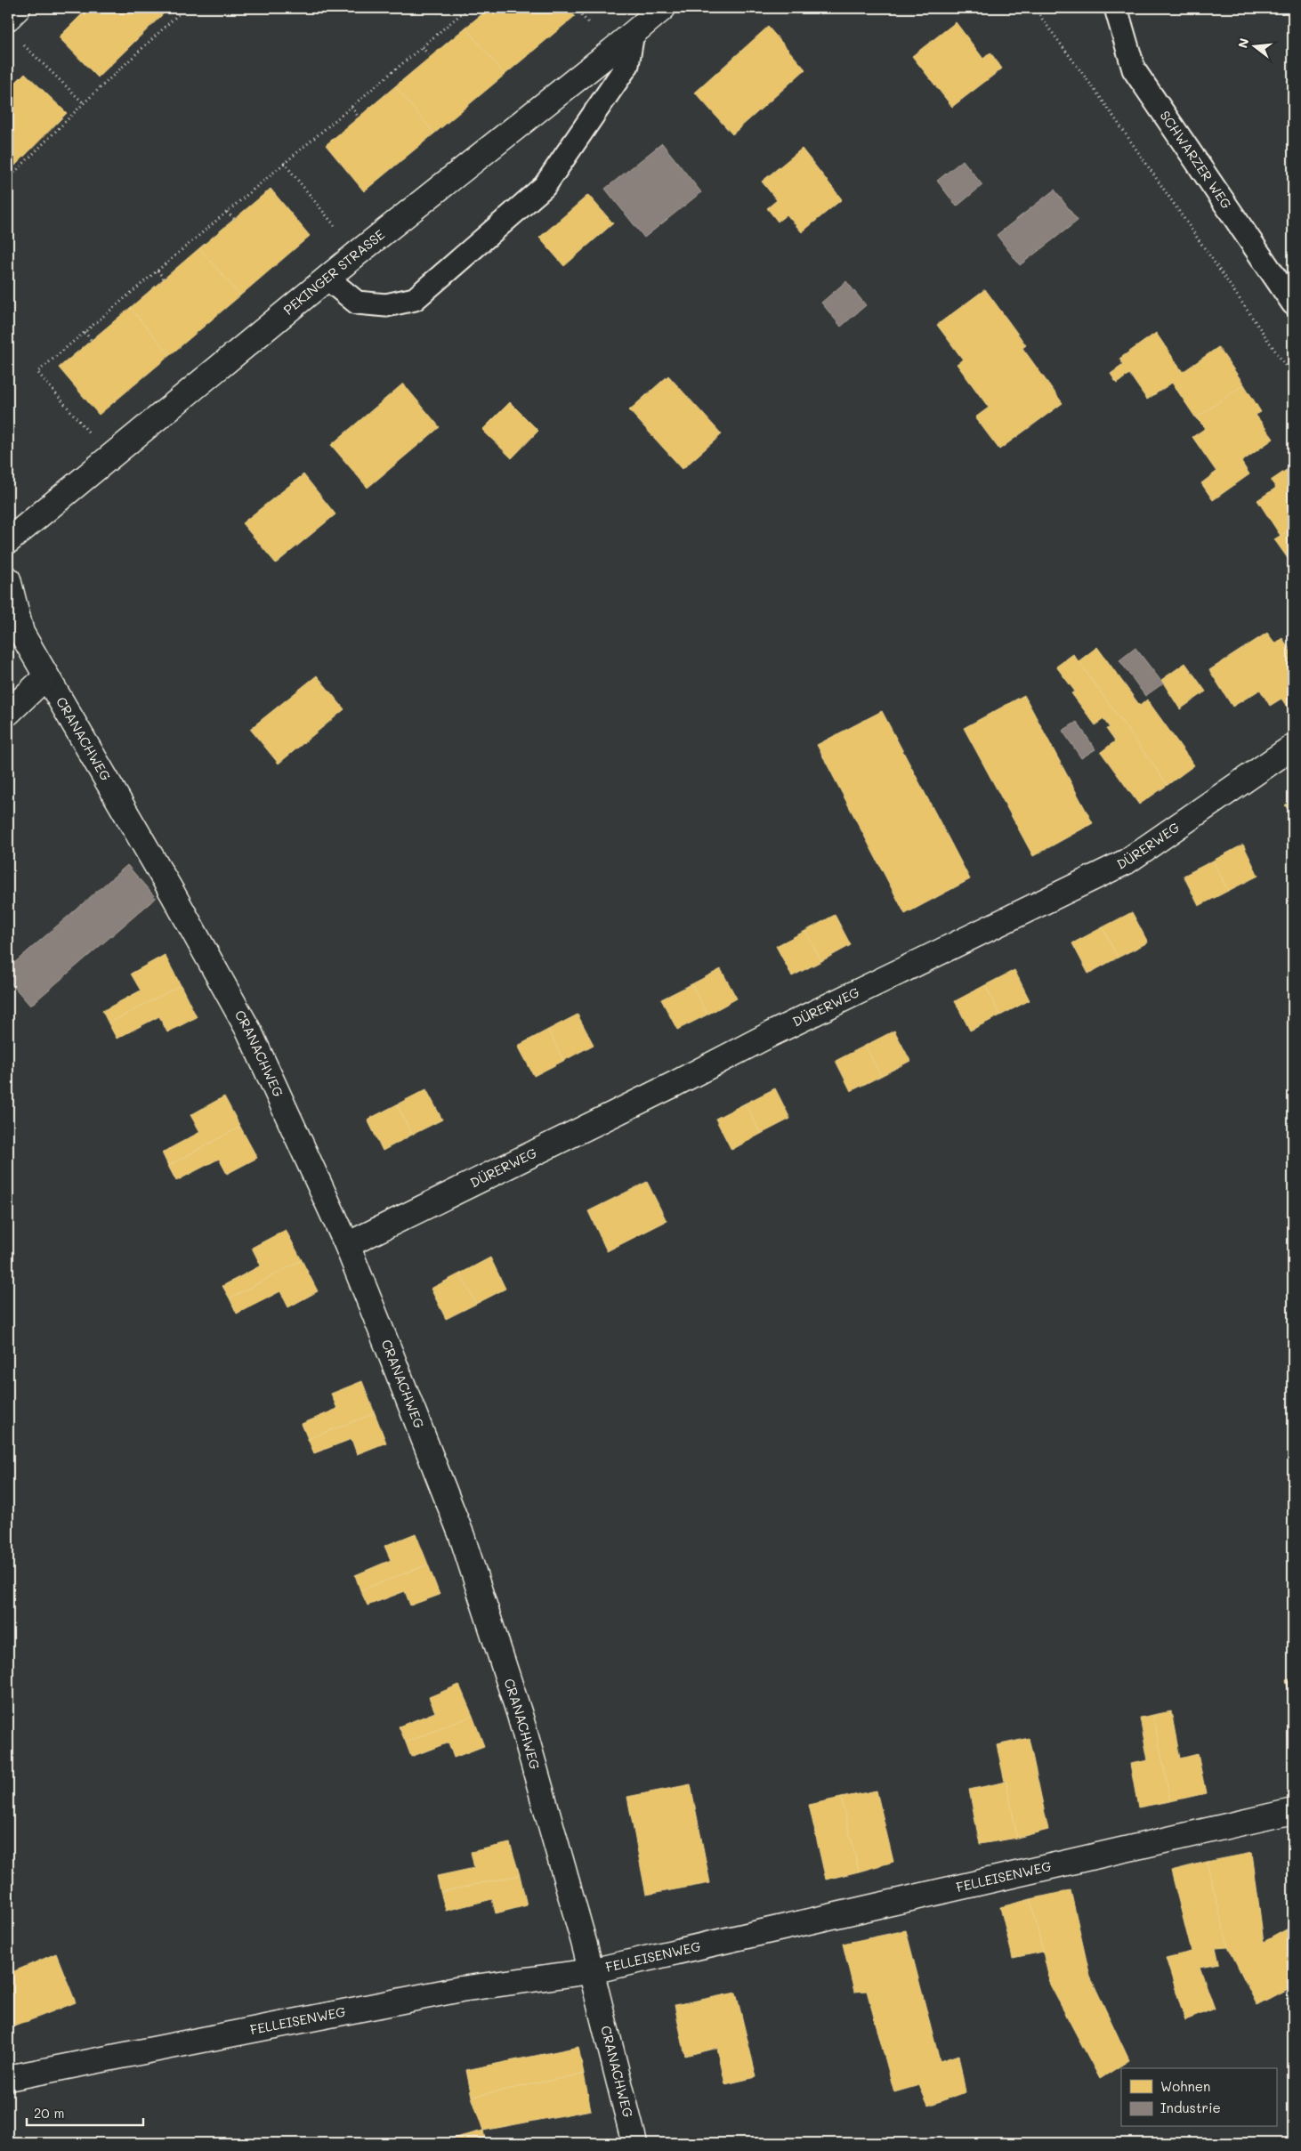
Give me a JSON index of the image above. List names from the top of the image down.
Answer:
{
  "streets": {
    "street": [
      "PEKINGER STRASSE",
      "CRANACHWEG",
      "DÜRERWEG",
      "FELLEISENWEG"
    ],
    "lane": ["SCHWARZER WEG"]
  },
  "crossings": [
    ["CRANACHWEG", "DÜRERWEG"],
    ["CRANACHWEG", "FELLEISENWEG"]
  ],
  "legend": ["Wohnen", "Industrie"],
  "scale_bar": "20 m",
  "north": "left"
}
